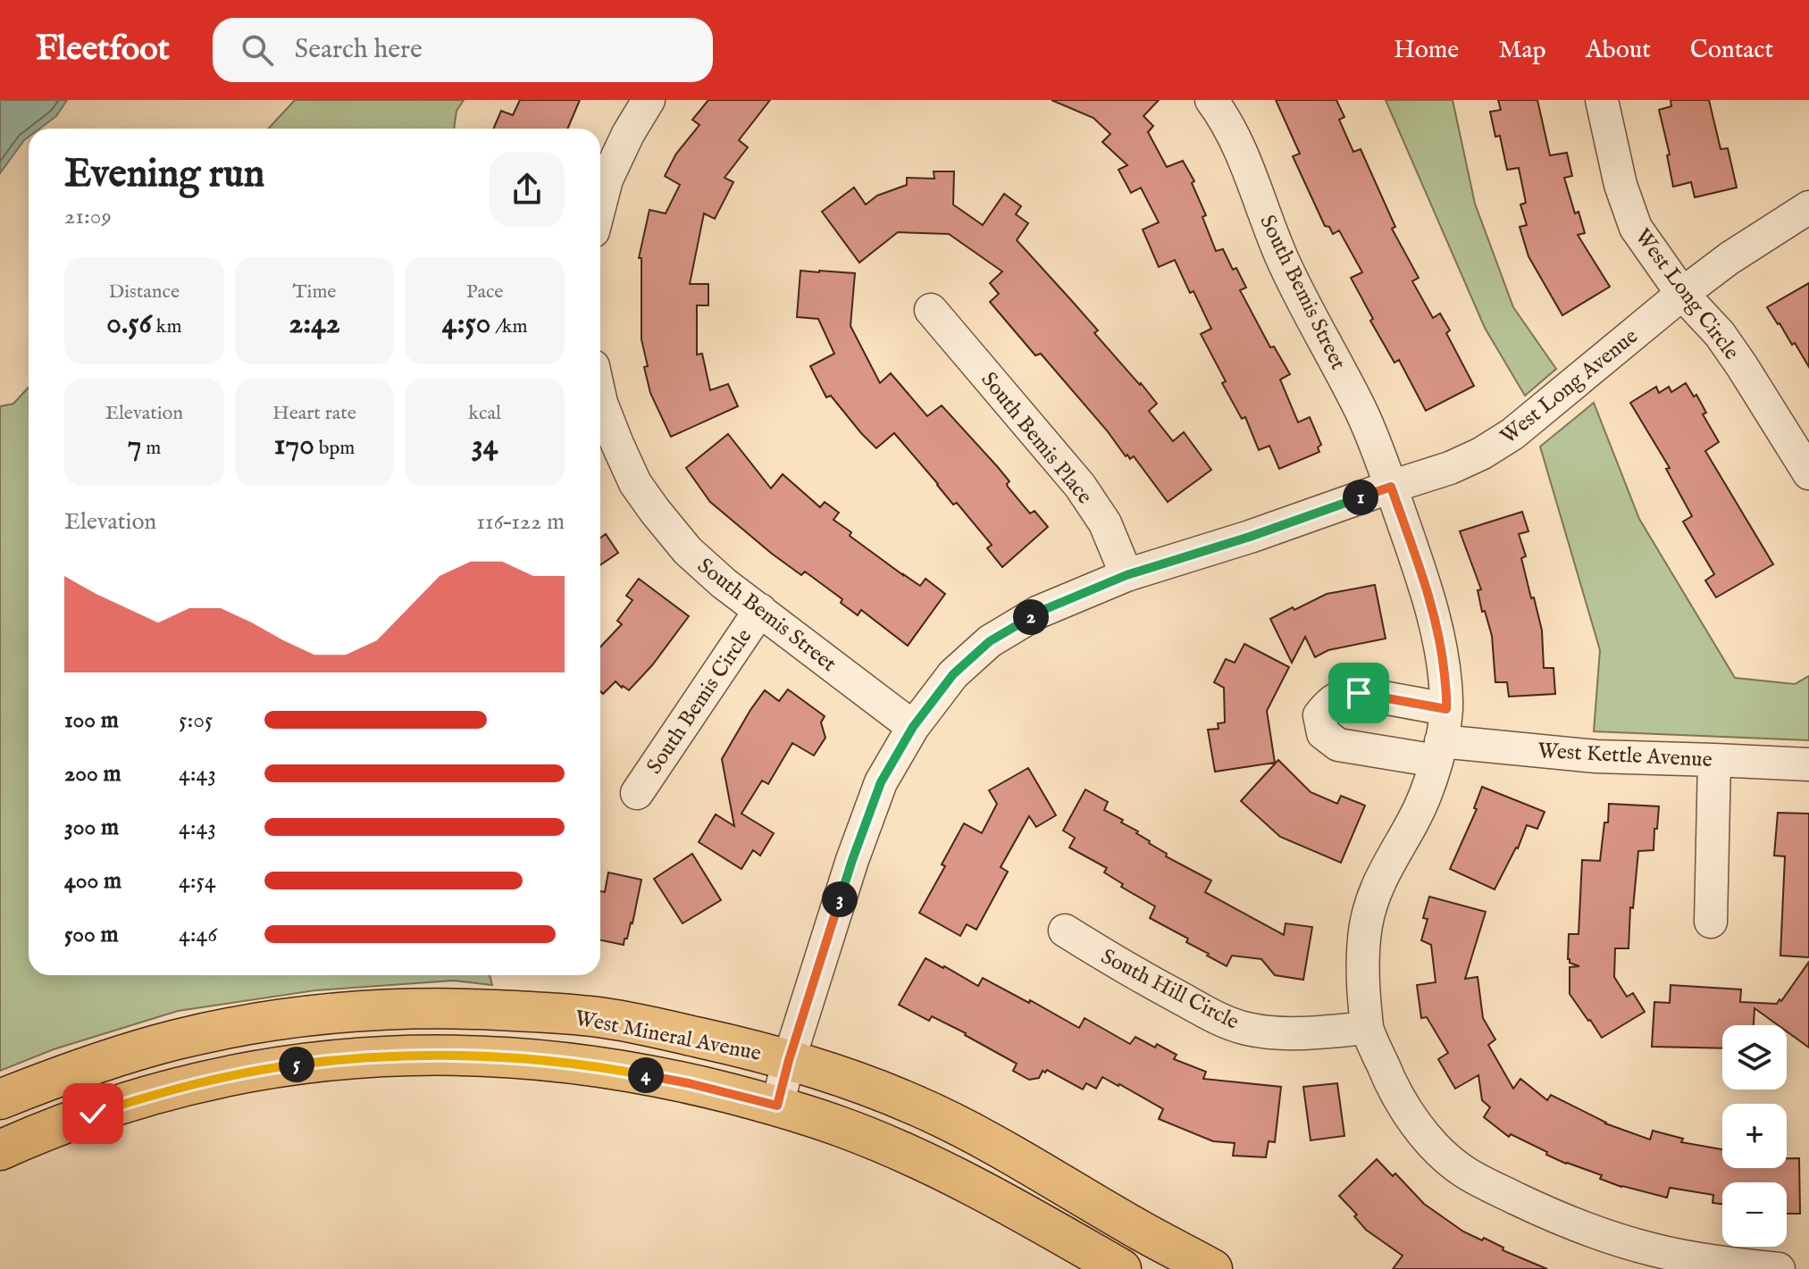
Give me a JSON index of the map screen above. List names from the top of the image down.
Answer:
{
  "streets": {
    "main road": ["West Mineral Avenue"],
    "street": [
      "South Bemis Street",
      "West Long Circle",
      "West Long Avenue",
      "South Bemis Place",
      "South Bemis Circle",
      "West Kettle Avenue",
      "South Hill Circle"
    ]
  },
  "crossings": [
    ["South Bemis Street", "West Long Avenue"],
    ["South Bemis Street", "South Bemis Circle"],
    ["South Bemis Street", "West Kettle Avenue"],
    ["South Bemis Street", "South Hill Circle"],
    ["West Long Circle", "West Long Avenue"],
    ["West Long Avenue", "South Bemis Place"],
    ["West Long Avenue", "West Mineral Avenue"]
  ],
  "page": {
    "header": "Fleetfoot",
    "search": "Search here",
    "nav": [
      "Home",
      "Map",
      "About",
      "Contact"
    ],
    "heading": ["Evening run", "21:09"],
    "stats": [
      ["Distance", "0.56 km"],
      ["Time", "2:42"],
      ["Pace", "4:50 /km"],
      ["Elevation", "7 m"],
      ["Heart rate", "170 bpm"],
      ["kcal", "34"]
    ],
    "pins": [
      "1",
      "2",
      "3",
      "5",
      "4"
    ],
    "chart": ["Elevation", "116–122 m"],
    "list": [
      {
        "name": "100 m",
        "note": "5:05"
      },
      {
        "name": "200 m",
        "note": "4:43"
      },
      {
        "name": "300 m",
        "note": "4:43"
      },
      {
        "name": "400 m",
        "note": "4:54"
      },
      {
        "name": "500 m",
        "note": "4:46"
      }
    ],
    "map_buttons": ["+", "−"]
  }
}
